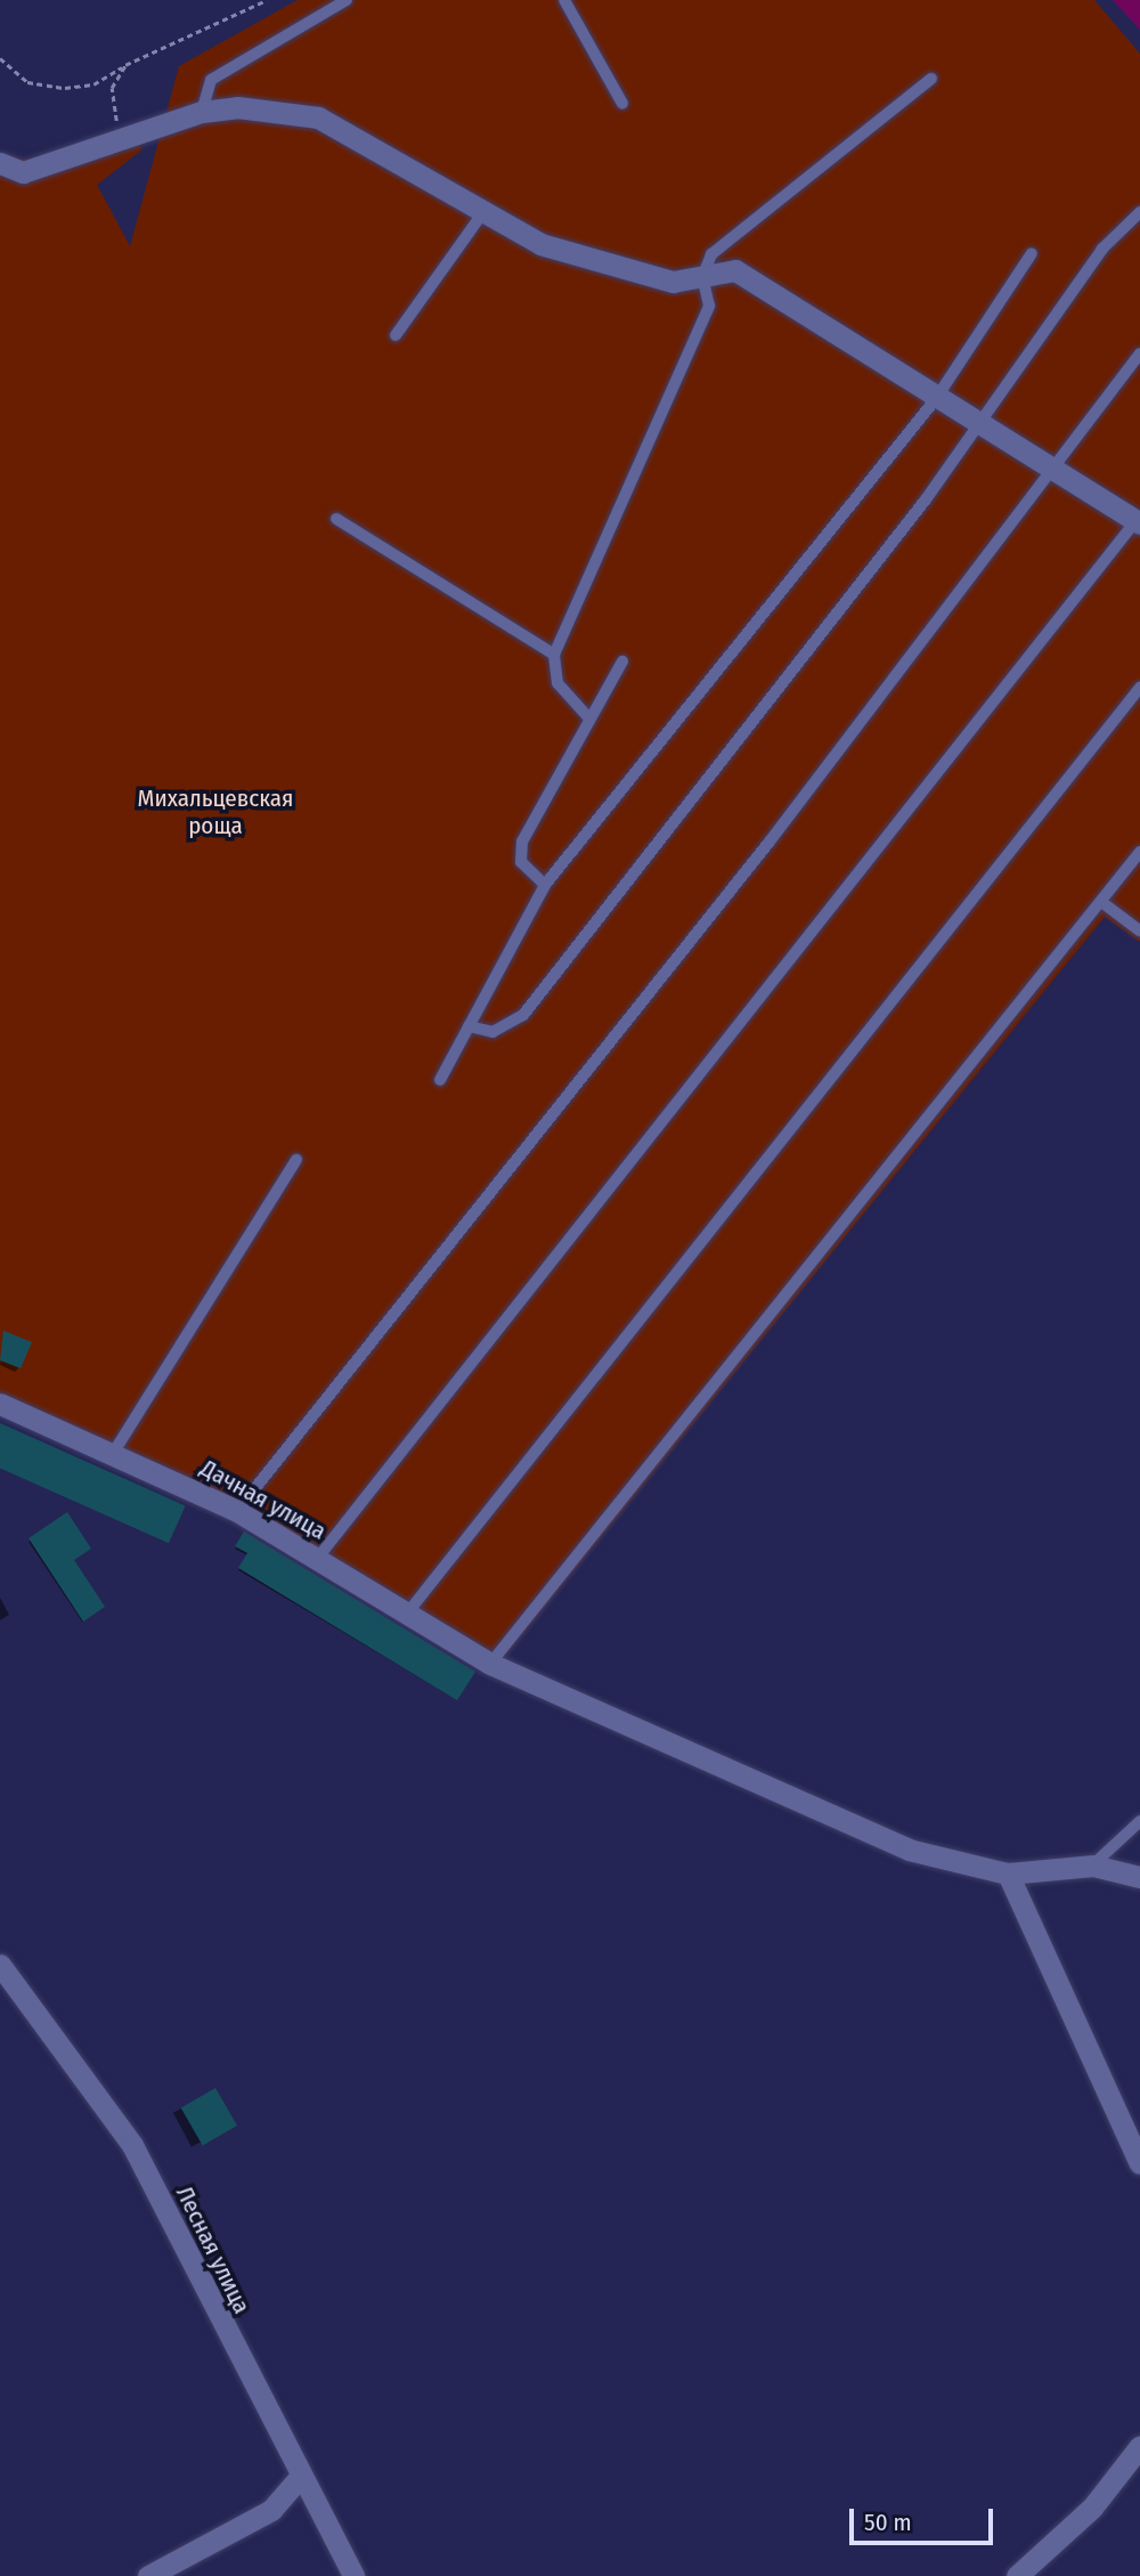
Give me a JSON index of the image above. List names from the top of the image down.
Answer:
{
  "streets": {
    "street": ["Дачная улица", "Лесная улица"]
  },
  "parks": ["Михальцевская роща"],
  "scale_bar": "50 m"
}
